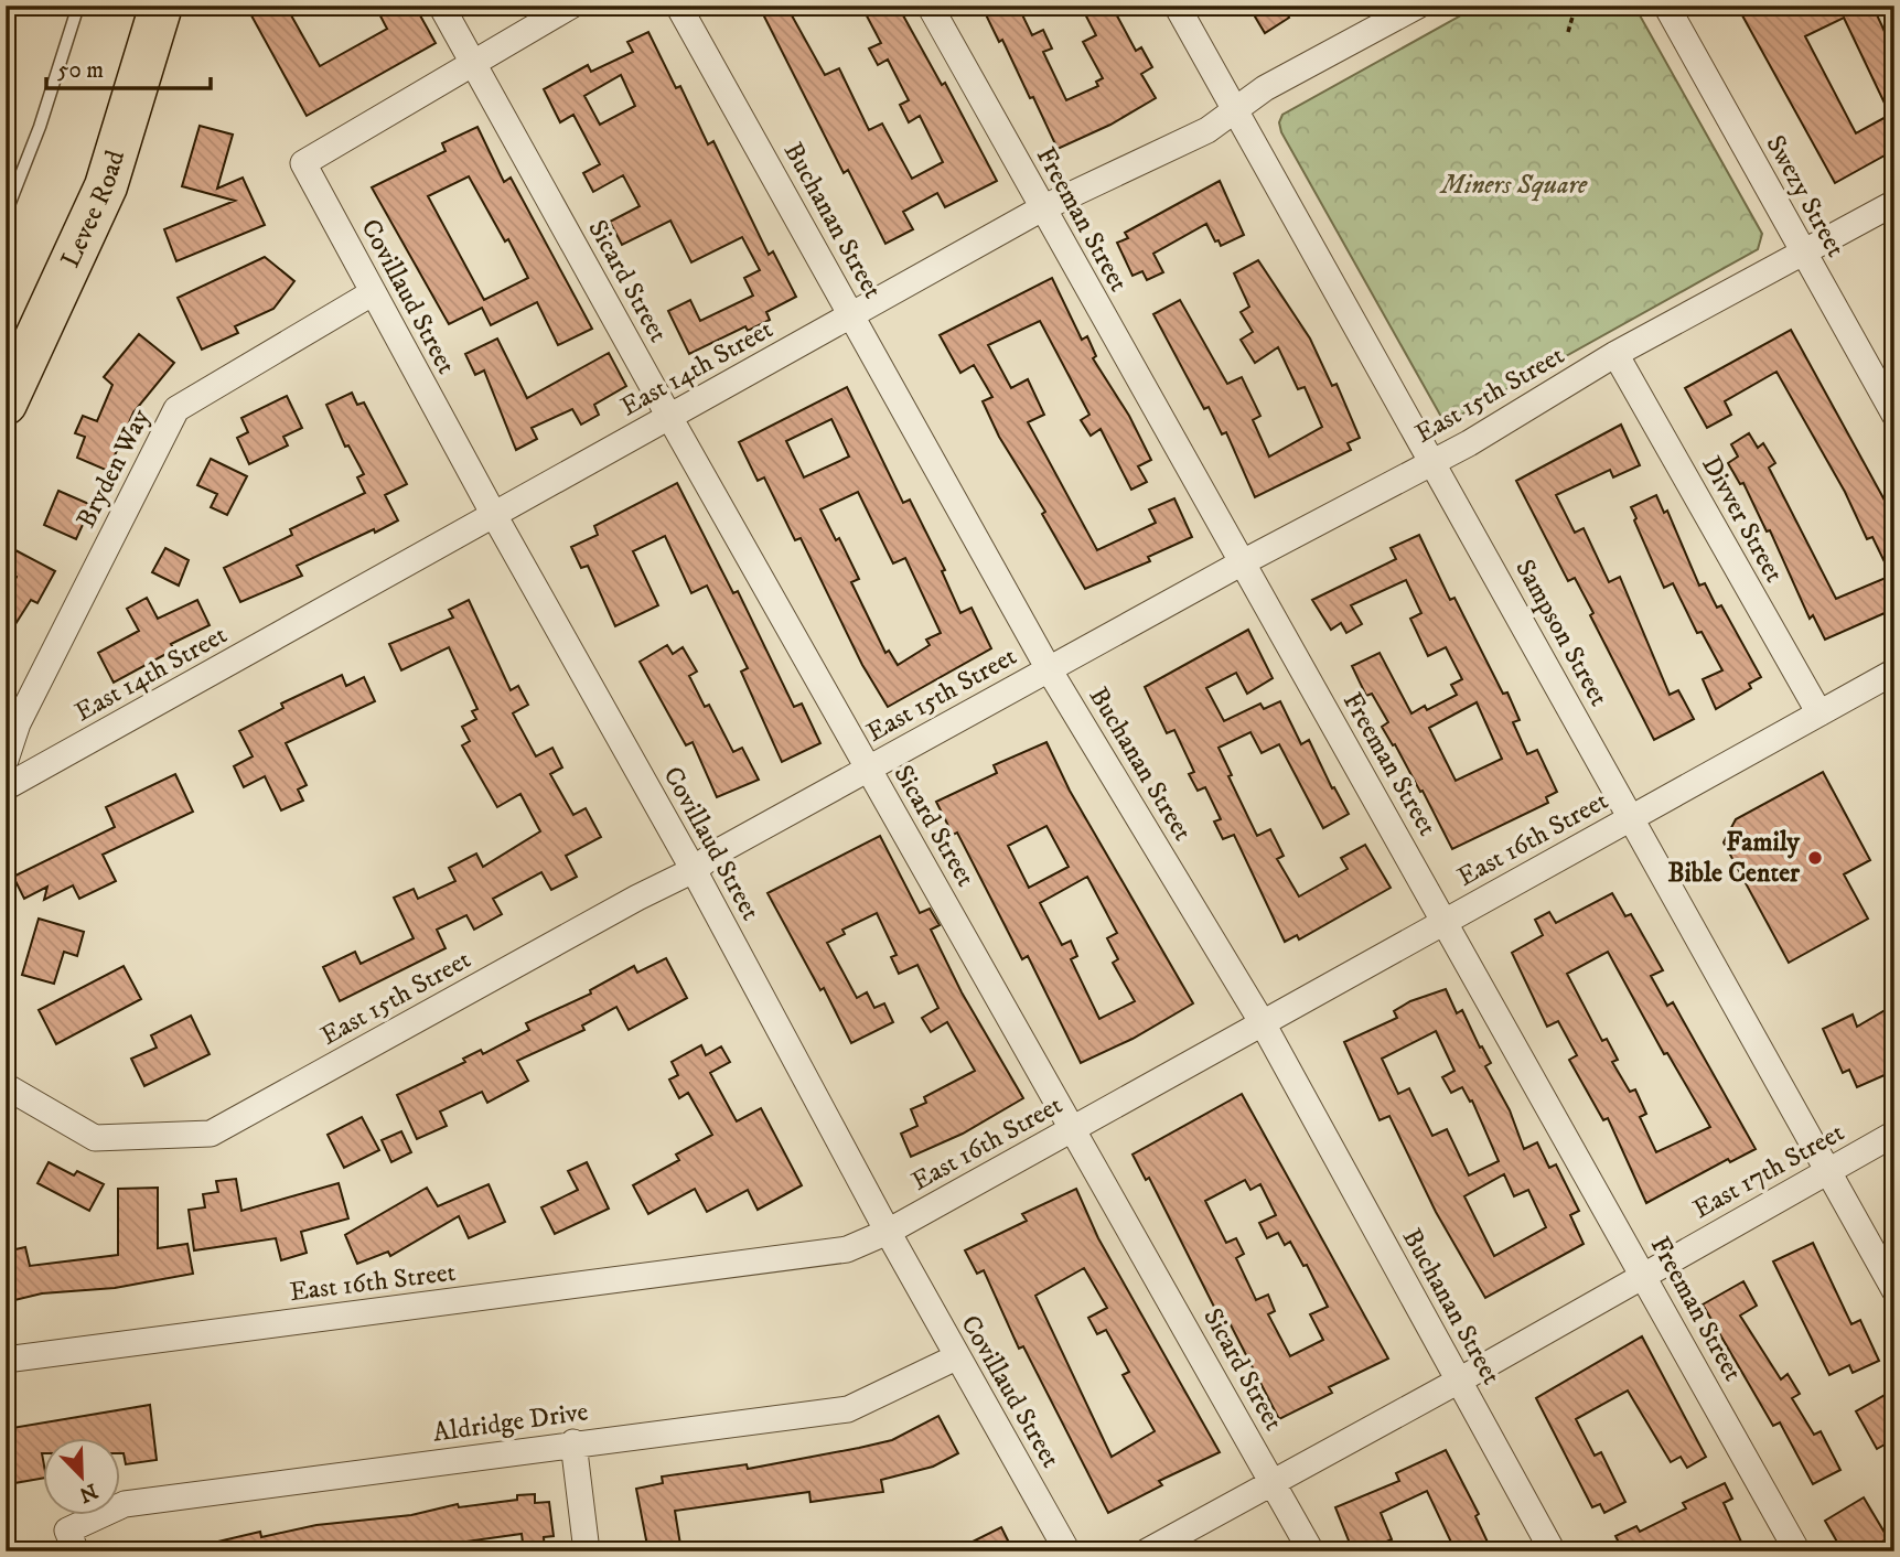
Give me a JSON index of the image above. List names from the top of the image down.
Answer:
{
  "streets": {
    "highway": ["Levee Road"],
    "street": [
      "Swezy Street",
      "Freeman Street",
      "Buchanan Street",
      "Sicard Street",
      "Covillaud Street",
      "East 14th Street",
      "East 15th Street",
      "Bryden Way",
      "Divver Street",
      "Sampson Street",
      "East 16th Street",
      "East 17th Street",
      "Aldridge Drive"
    ]
  },
  "crossings": [
    ["Swezy Street", "East 15th Street"],
    ["Freeman Street", "East 14th Street"],
    ["Freeman Street", "East 15th Street"],
    ["Freeman Street", "East 16th Street"],
    ["Freeman Street", "East 17th Street"],
    ["Buchanan Street", "East 14th Street"],
    ["Buchanan Street", "East 15th Street"],
    ["Buchanan Street", "East 16th Street"],
    ["Buchanan Street", "East 17th Street"],
    ["Sicard Street", "Covillaud Street"],
    ["Sicard Street", "East 14th Street"],
    ["Sicard Street", "East 15th Street"],
    ["Sicard Street", "East 16th Street"],
    ["Sicard Street", "East 17th Street"],
    ["Covillaud Street", "East 14th Street"],
    ["Covillaud Street", "East 15th Street"],
    ["Covillaud Street", "Bryden Way"],
    ["Covillaud Street", "East 16th Street"],
    ["Covillaud Street", "Aldridge Drive"],
    ["East 14th Street", "Sampson Street"],
    ["East 15th Street", "Divver Street"],
    ["East 15th Street", "Sampson Street"],
    ["Divver Street", "East 16th Street"],
    ["Sampson Street", "East 16th Street"],
    ["Sampson Street", "East 17th Street"]
  ],
  "parks": ["Miners Square"],
  "places": ["Family Bible Center"],
  "scale_bar": "50 m",
  "north": "bottom right"
}
